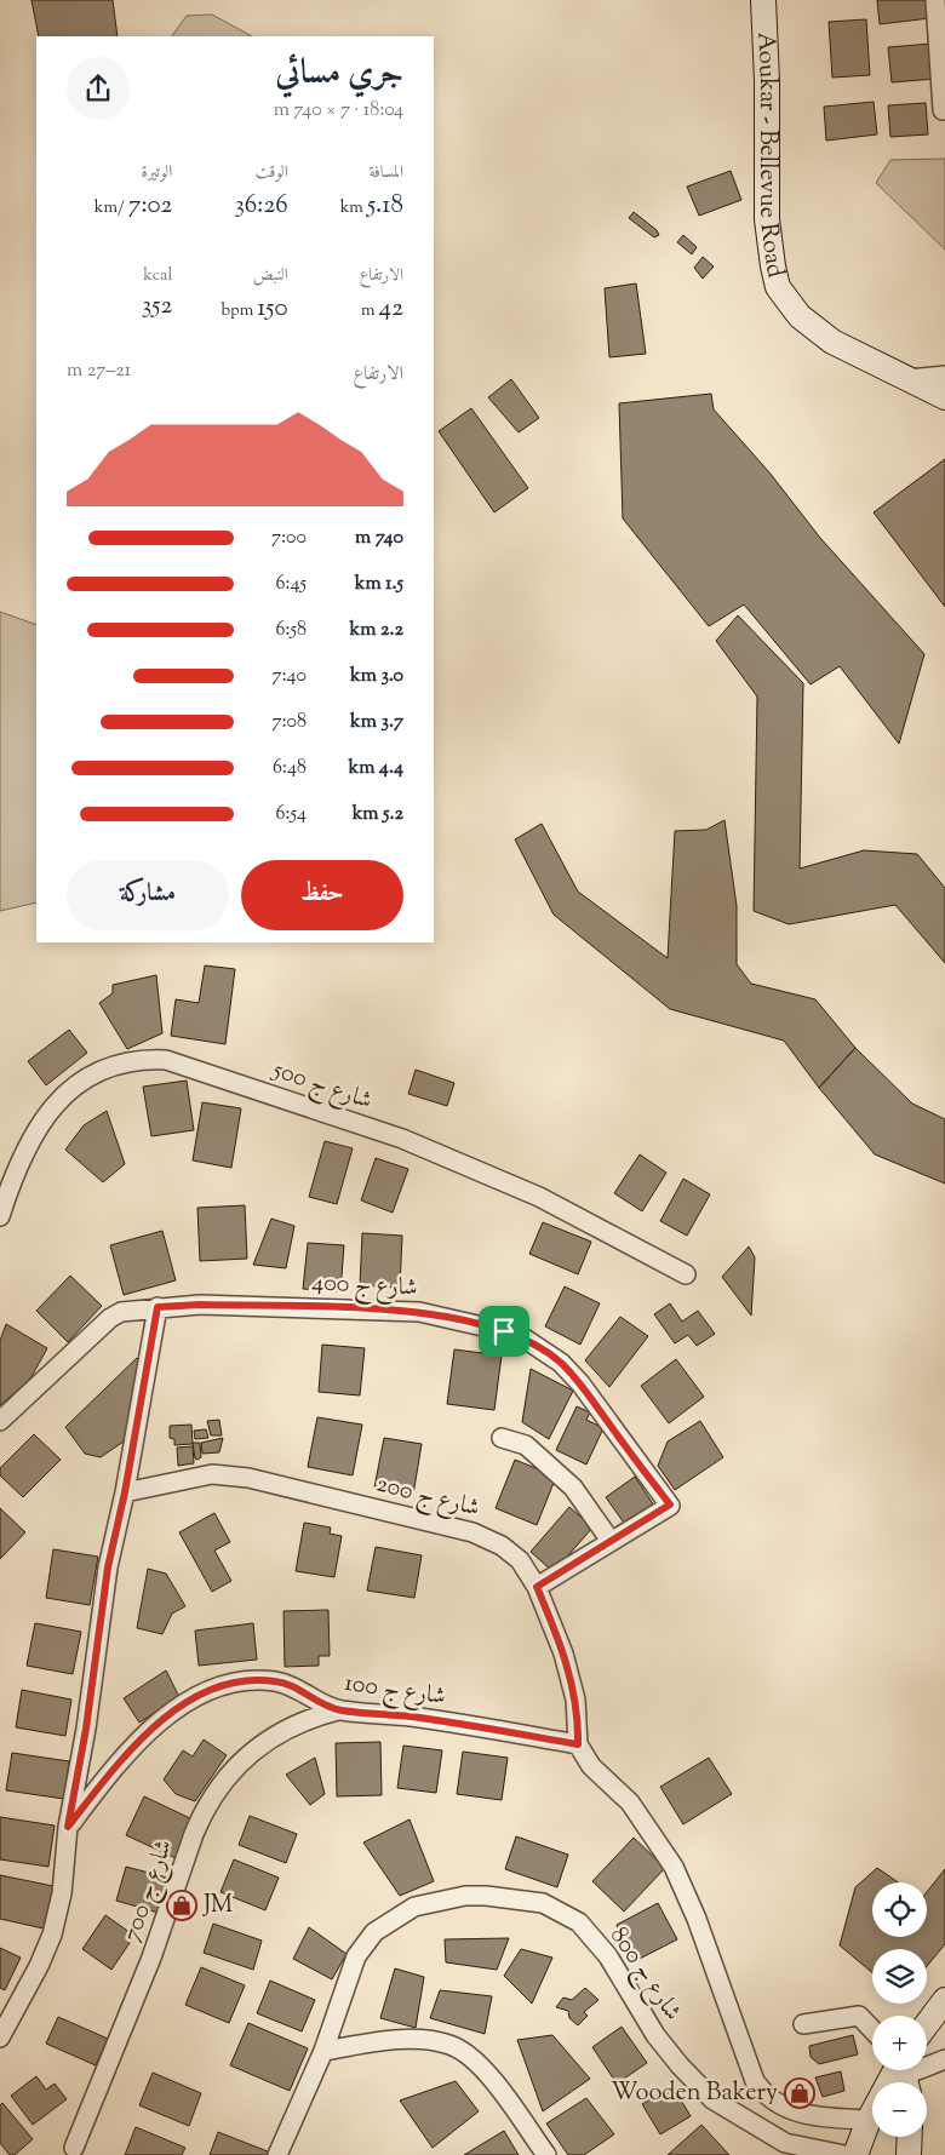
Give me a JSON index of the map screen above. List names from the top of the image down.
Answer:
{
  "streets": {
    "street": [
      "Aoukar - Bellevue Road",
      "شارع ج 500",
      "شارع ج 400",
      "شارع ج 200",
      "شارع ج 100",
      "شارع ج 700",
      "شارع ج 800"
    ]
  },
  "crossings": [
    ["شارع ج 200", "شارع ج 100"],
    ["شارع ج 100", "شارع ج 700"]
  ],
  "places": {
    "shop": ["JM", "Wooden Bakery"]
  },
  "page": {
    "heading": ["جري مسائي", "18:04 · 7 × 740 m"],
    "stats": [
      ["المسافة", "5.18 km"],
      ["الوقت", "36:26"],
      ["الوتيرة", "7:02 /km"],
      ["الارتفاع", "42 m"],
      ["النبض", "150 bpm"],
      ["kcal", "352"]
    ],
    "chart": ["الارتفاع", "21–27 m"],
    "list": [
      {
        "name": "740 m",
        "note": "7:00"
      },
      {
        "name": "1.5 km",
        "note": "6:45"
      },
      {
        "name": "2.2 km",
        "note": "6:58"
      },
      {
        "name": "3.0 km",
        "note": "7:40"
      },
      {
        "name": "3.7 km",
        "note": "7:08"
      },
      {
        "name": "4.4 km",
        "note": "6:48"
      },
      {
        "name": "5.2 km",
        "note": "6:54"
      }
    ],
    "buttons": ["حفظ", "مشاركة"],
    "map_buttons": ["+", "−"]
  }
}
